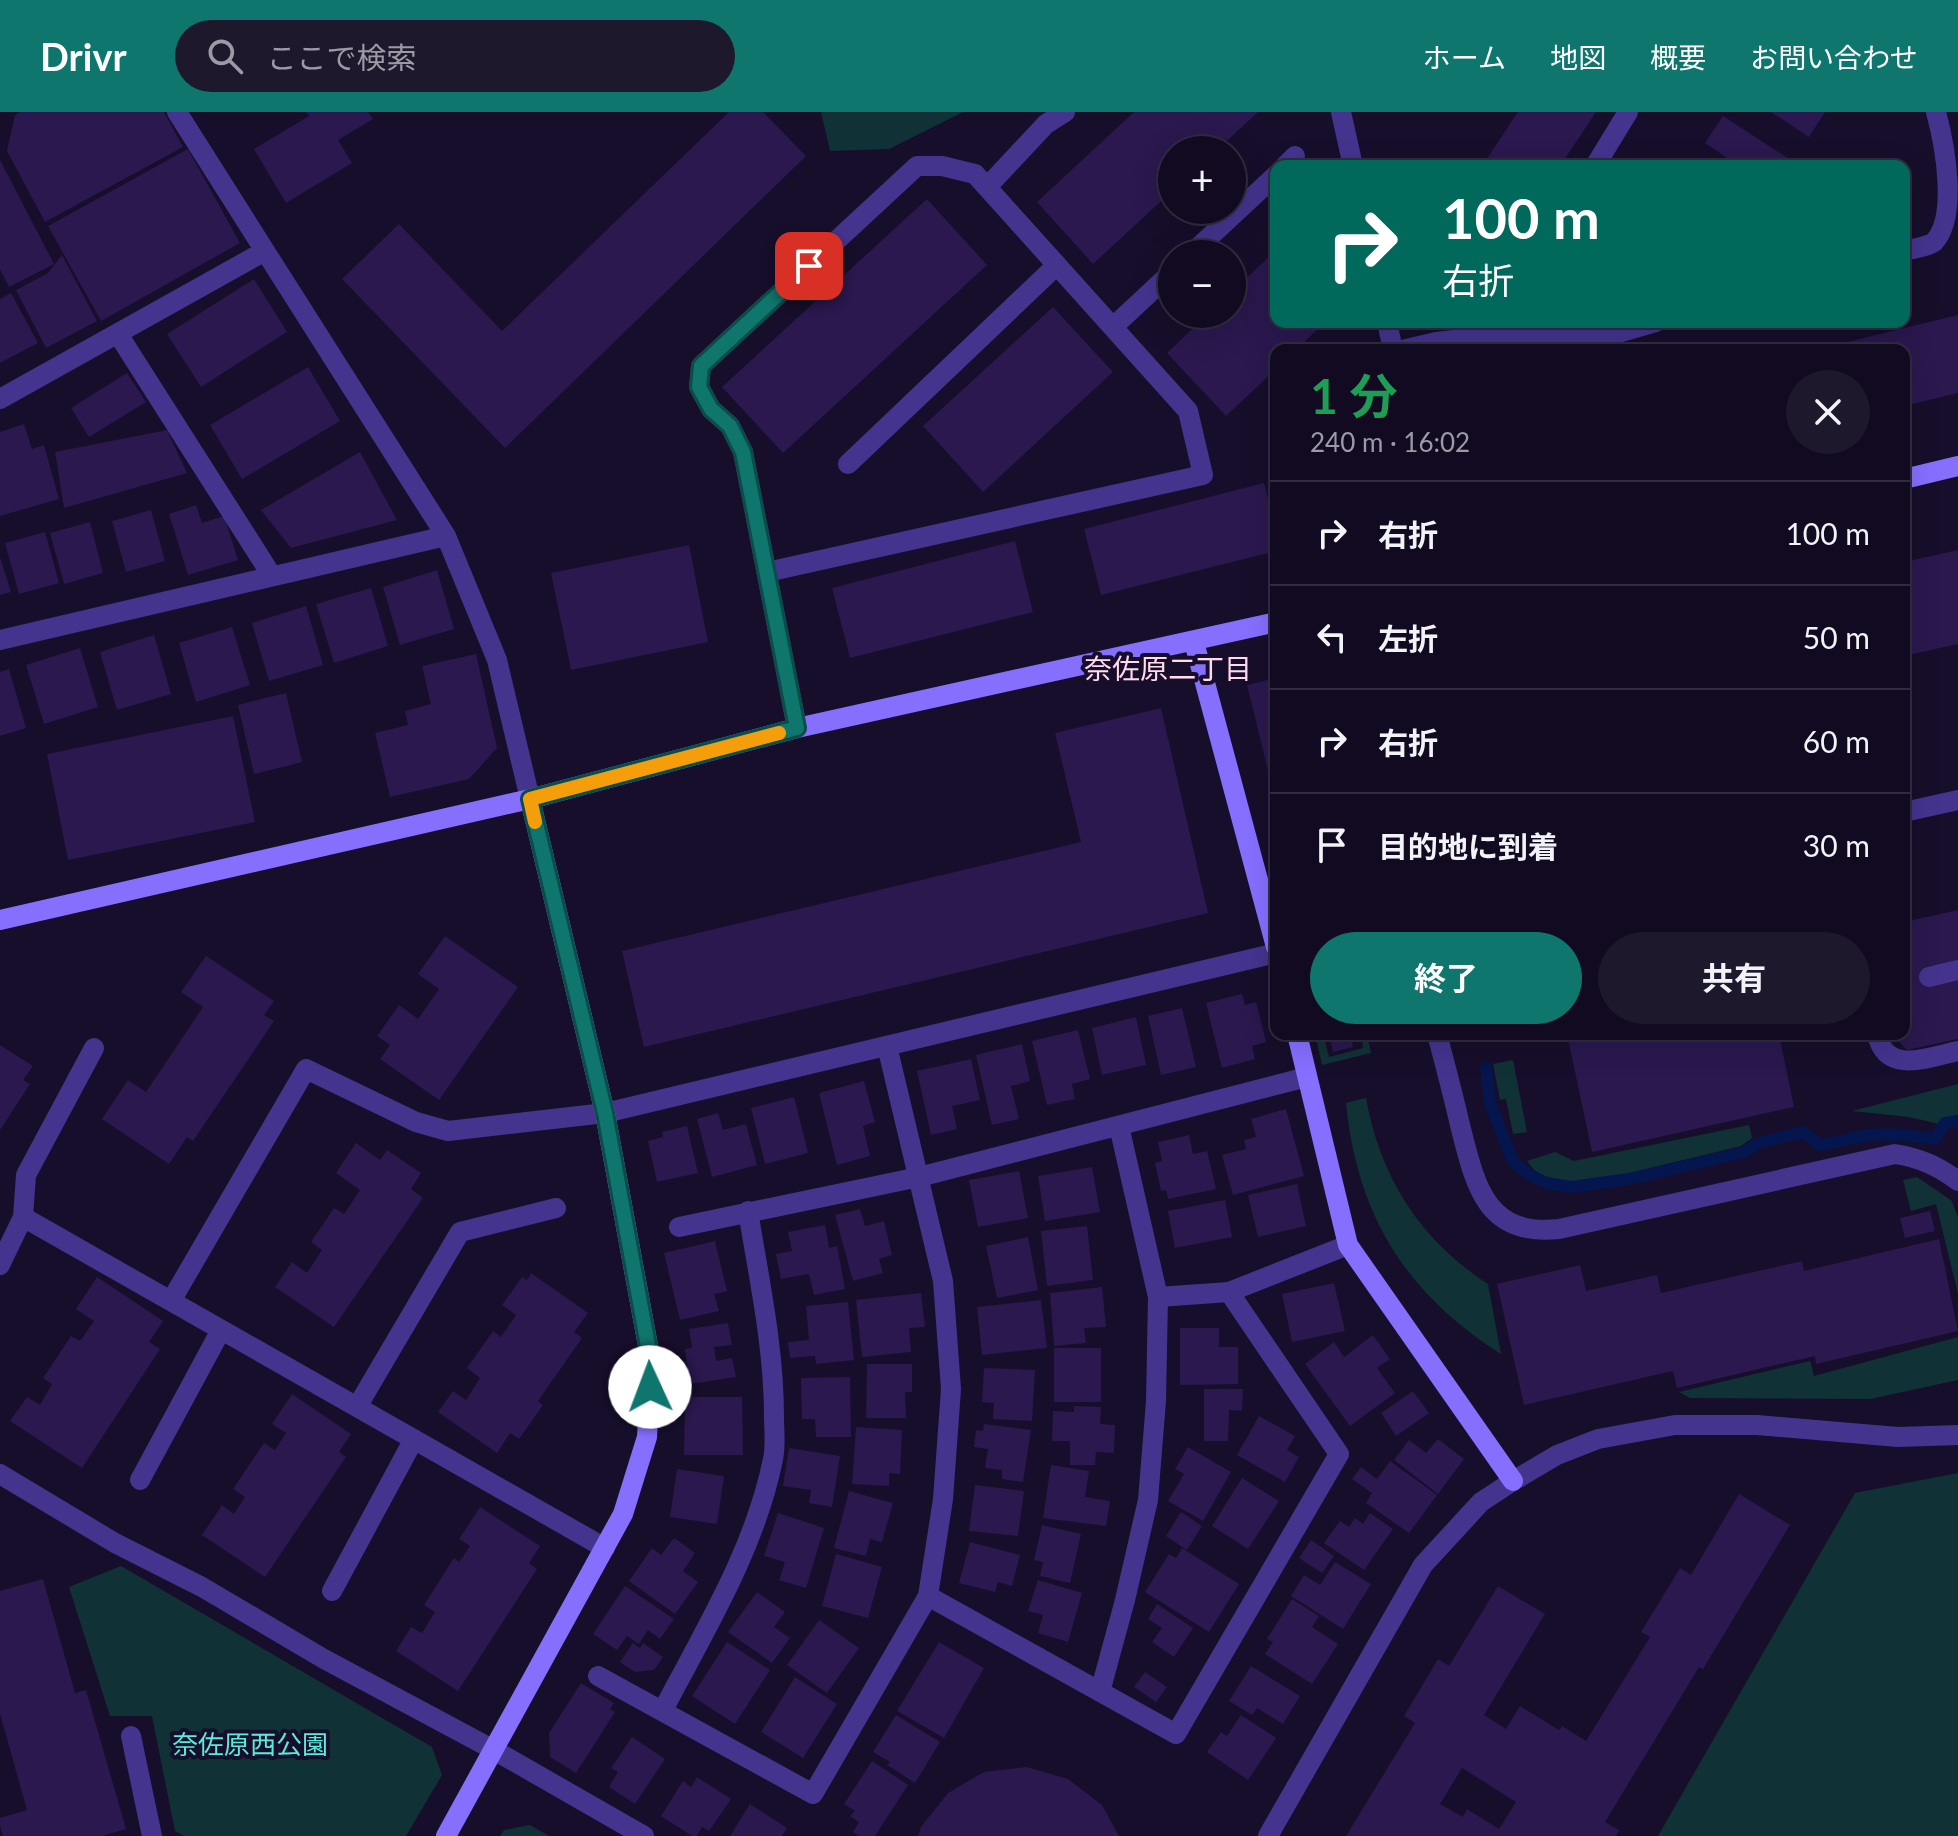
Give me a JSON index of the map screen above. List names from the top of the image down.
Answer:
{
  "districts": ["奈佐原二丁目"],
  "parks": ["奈佐原西公園"],
  "page": {
    "header": "Drivr",
    "search": "ここで検索",
    "nav": [
      "ホーム",
      "地図",
      "概要",
      "お問い合わせ"
    ],
    "map_buttons": ["+", "−"],
    "turn": ["100 m", "右折"],
    "heading": ["1 分", "240 m · 16:02"],
    "list": [
      {
        "name": "右折",
        "value": "100 m"
      },
      {
        "name": "左折",
        "value": "50 m"
      },
      {
        "name": "右折",
        "value": "60 m"
      },
      {
        "name": "目的地に到着",
        "value": "30 m"
      }
    ],
    "buttons": ["終了", "共有"]
  }
}
